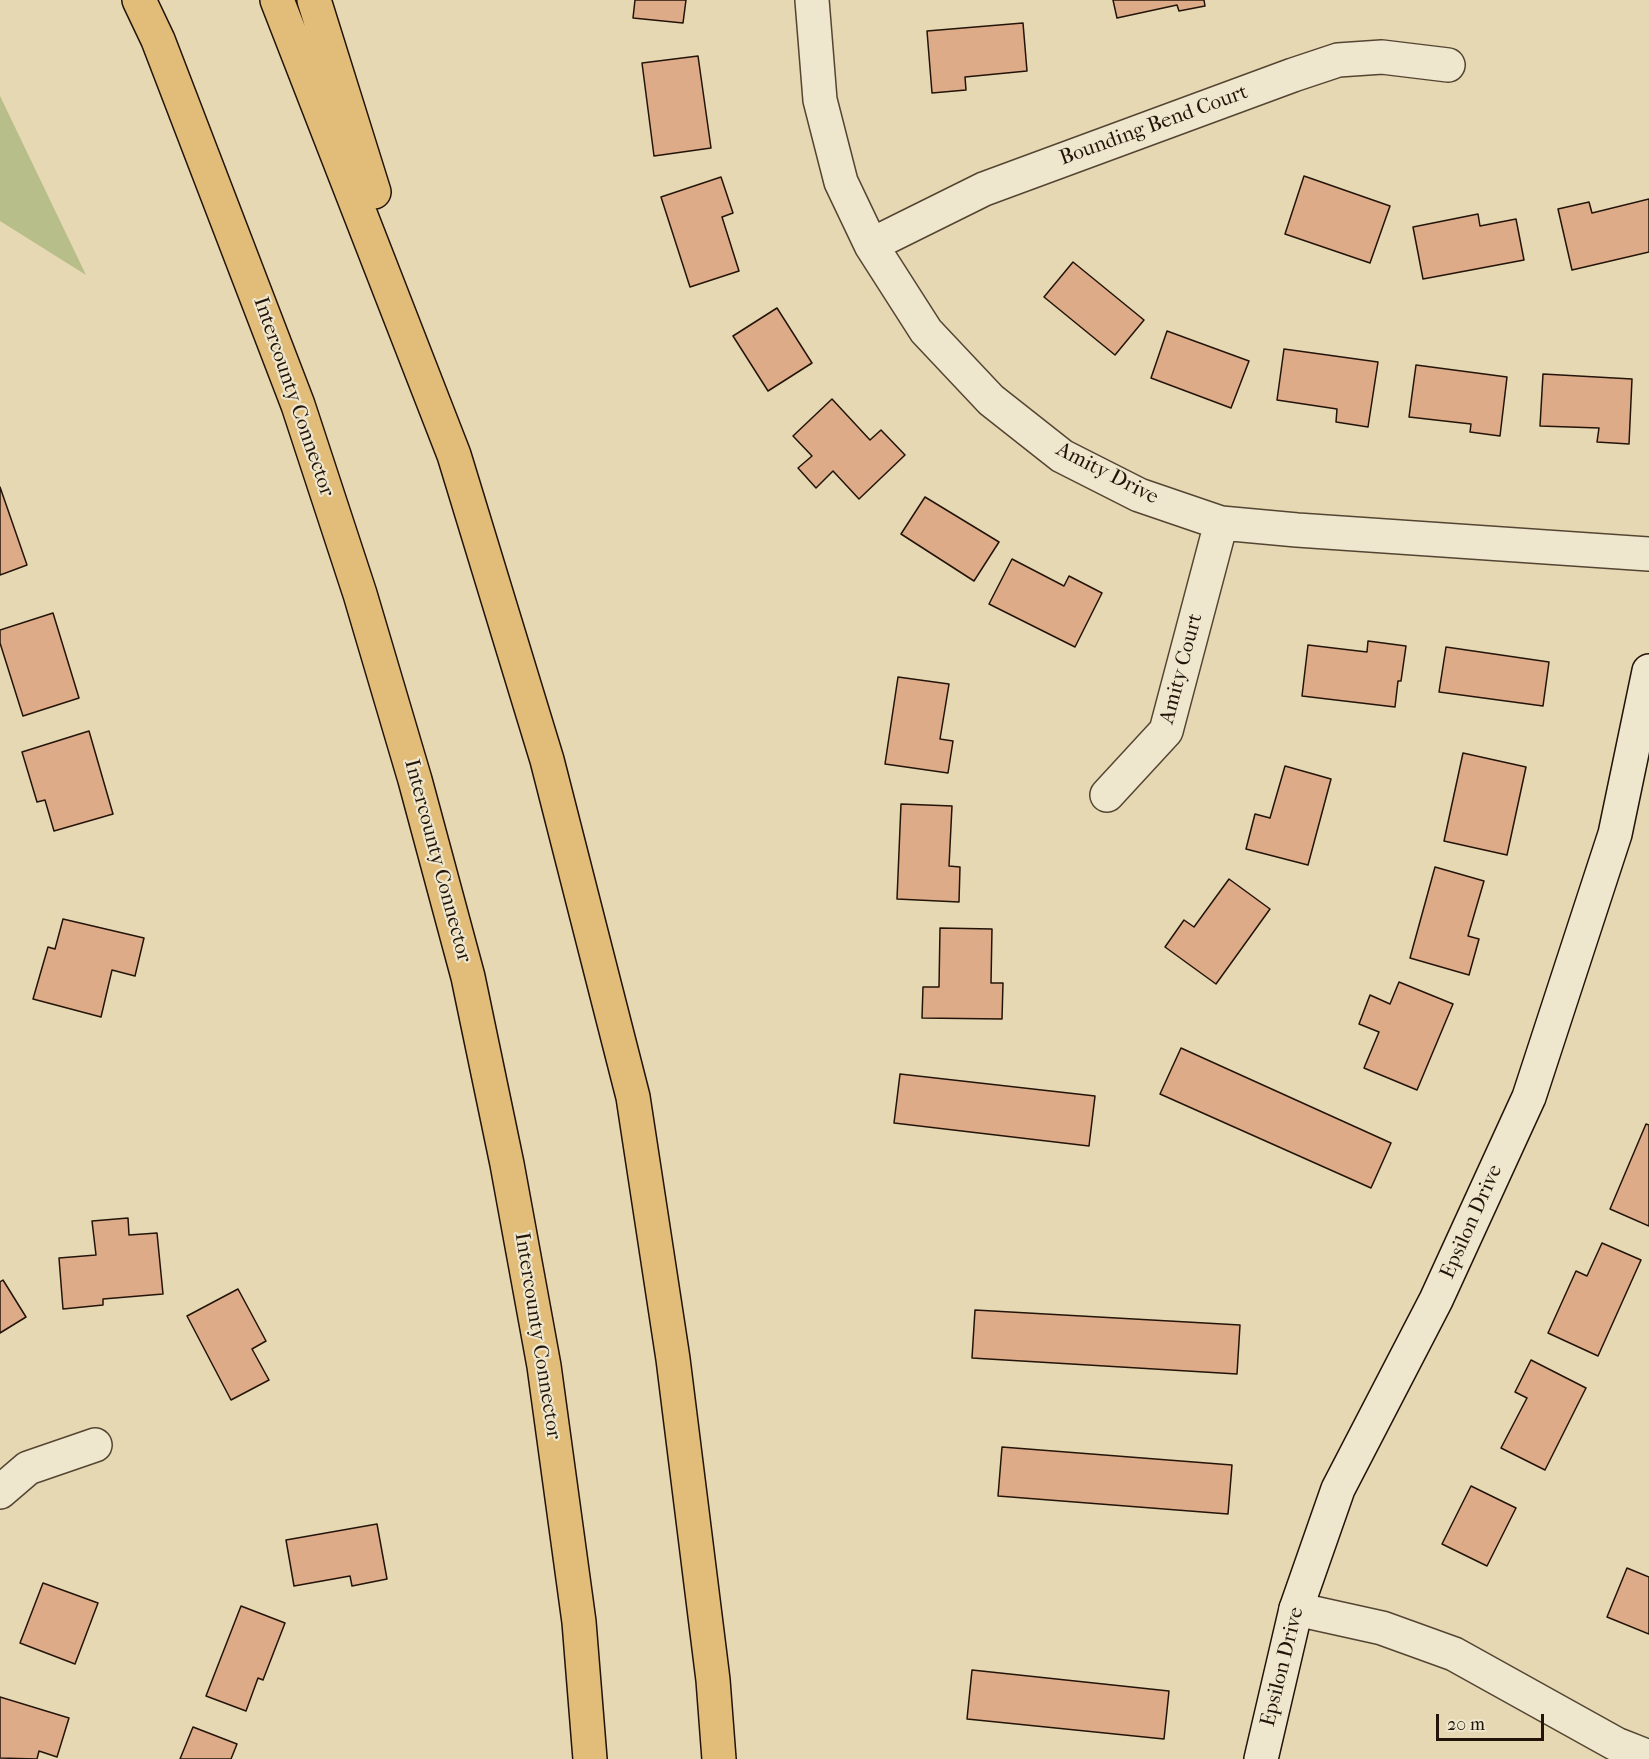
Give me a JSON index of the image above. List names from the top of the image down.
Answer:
{
  "streets": {
    "highway": ["Intercounty Connector"],
    "street": [
      "Bounding Bend Court",
      "Amity Drive",
      "Amity Court",
      "Epsilon Drive"
    ]
  },
  "crossings": [
    ["Bounding Bend Court", "Amity Drive"],
    ["Amity Drive", "Amity Court"]
  ],
  "scale_bar": "20 m"
}
